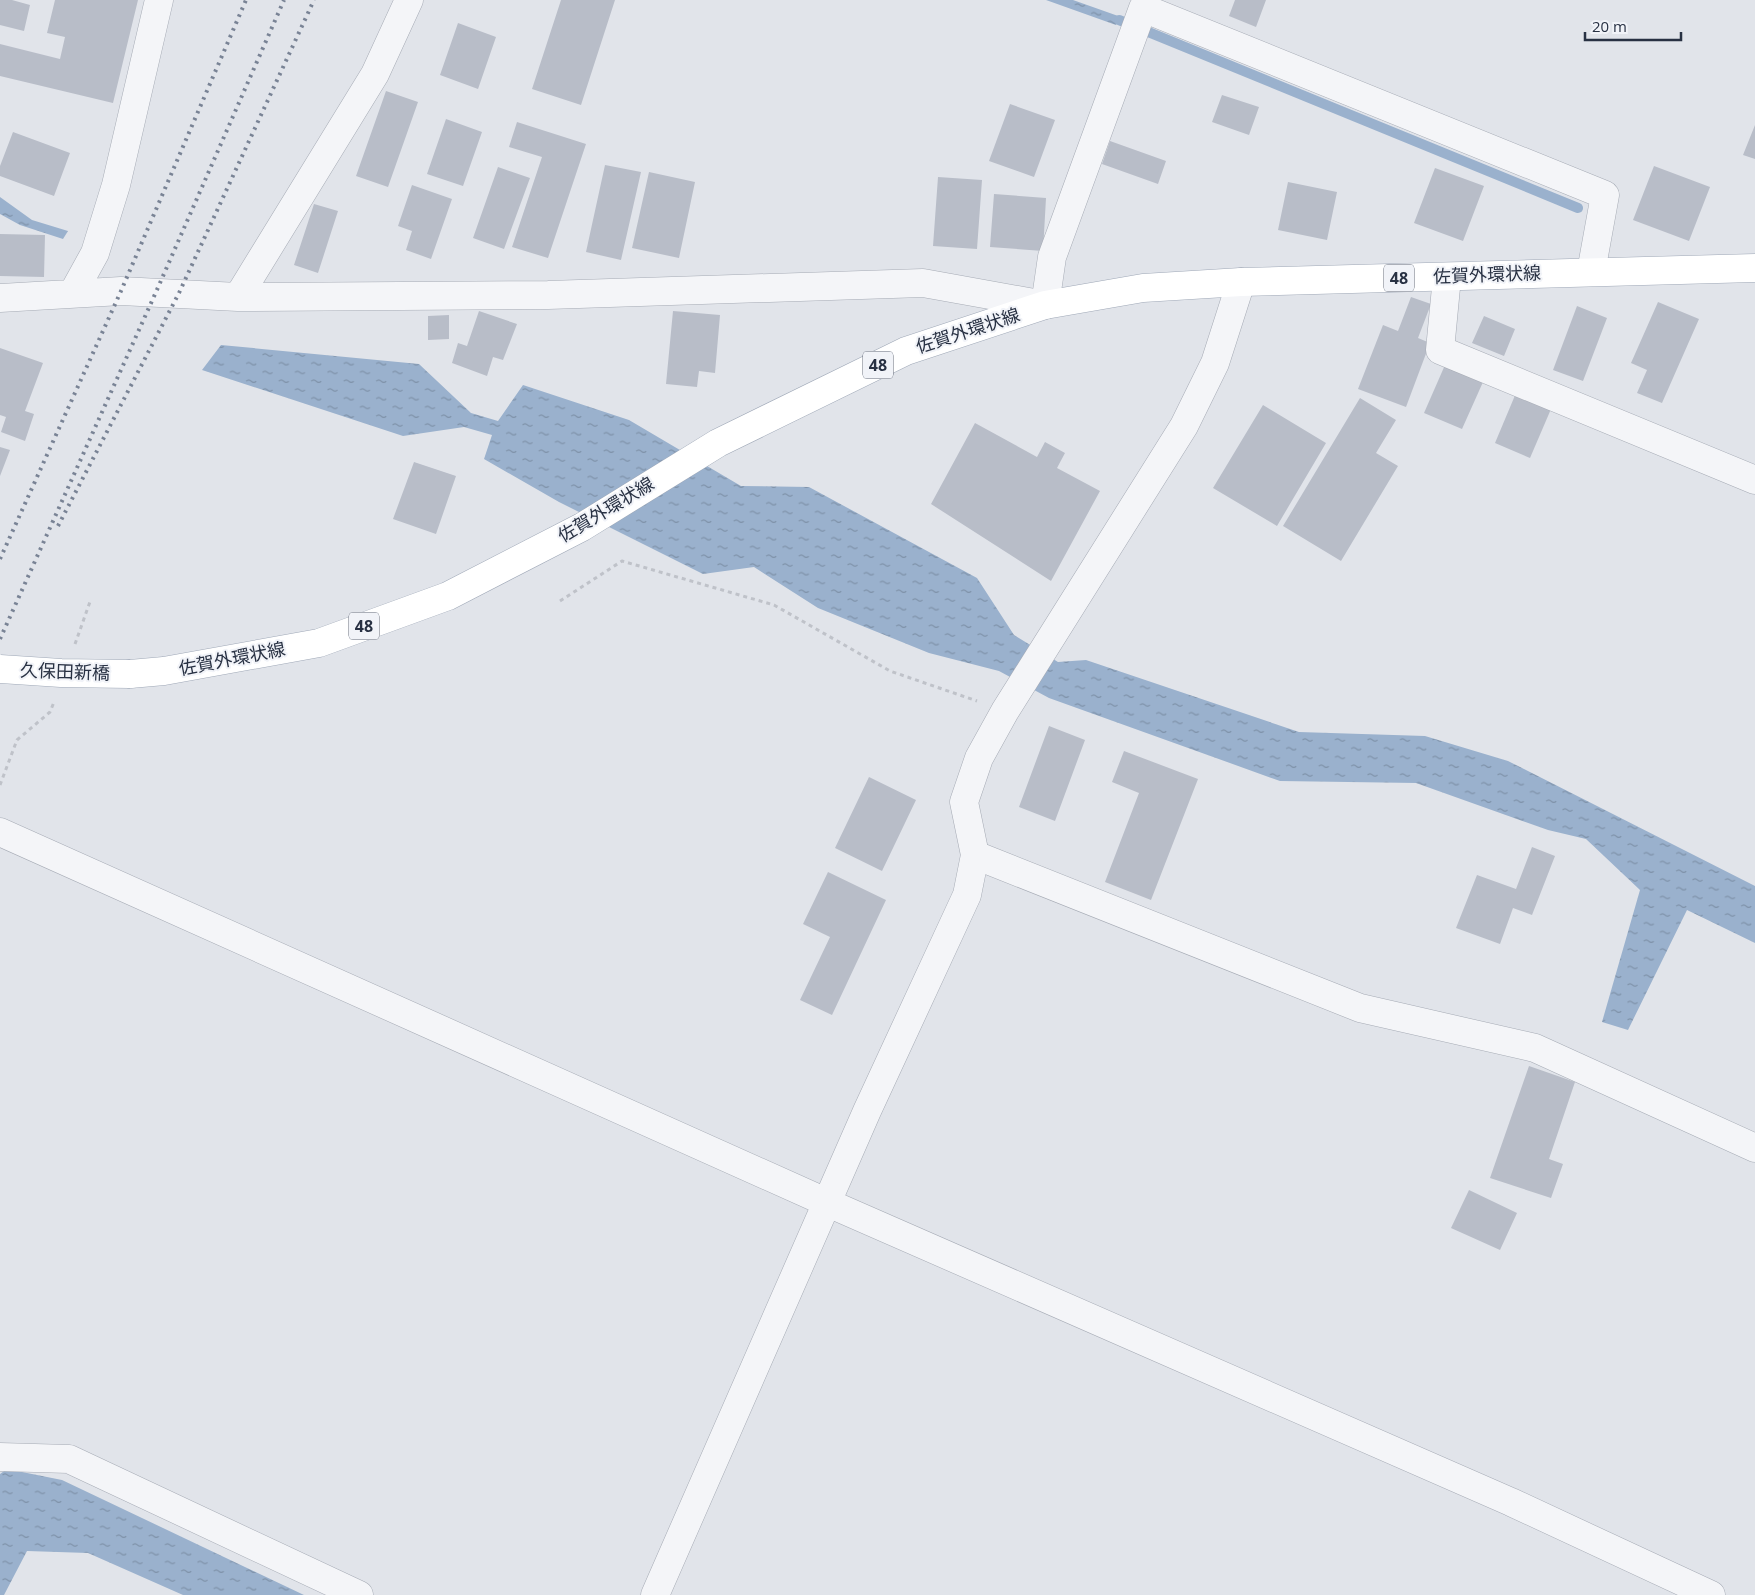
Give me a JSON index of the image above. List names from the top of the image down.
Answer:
{
  "streets": {
    "main road": ["佐賀外環状線", "48", "久保田新橋"]
  },
  "crossings": [
    ["佐賀外環状線", "久保田新橋"]
  ],
  "scale_bar": "20 m"
}
